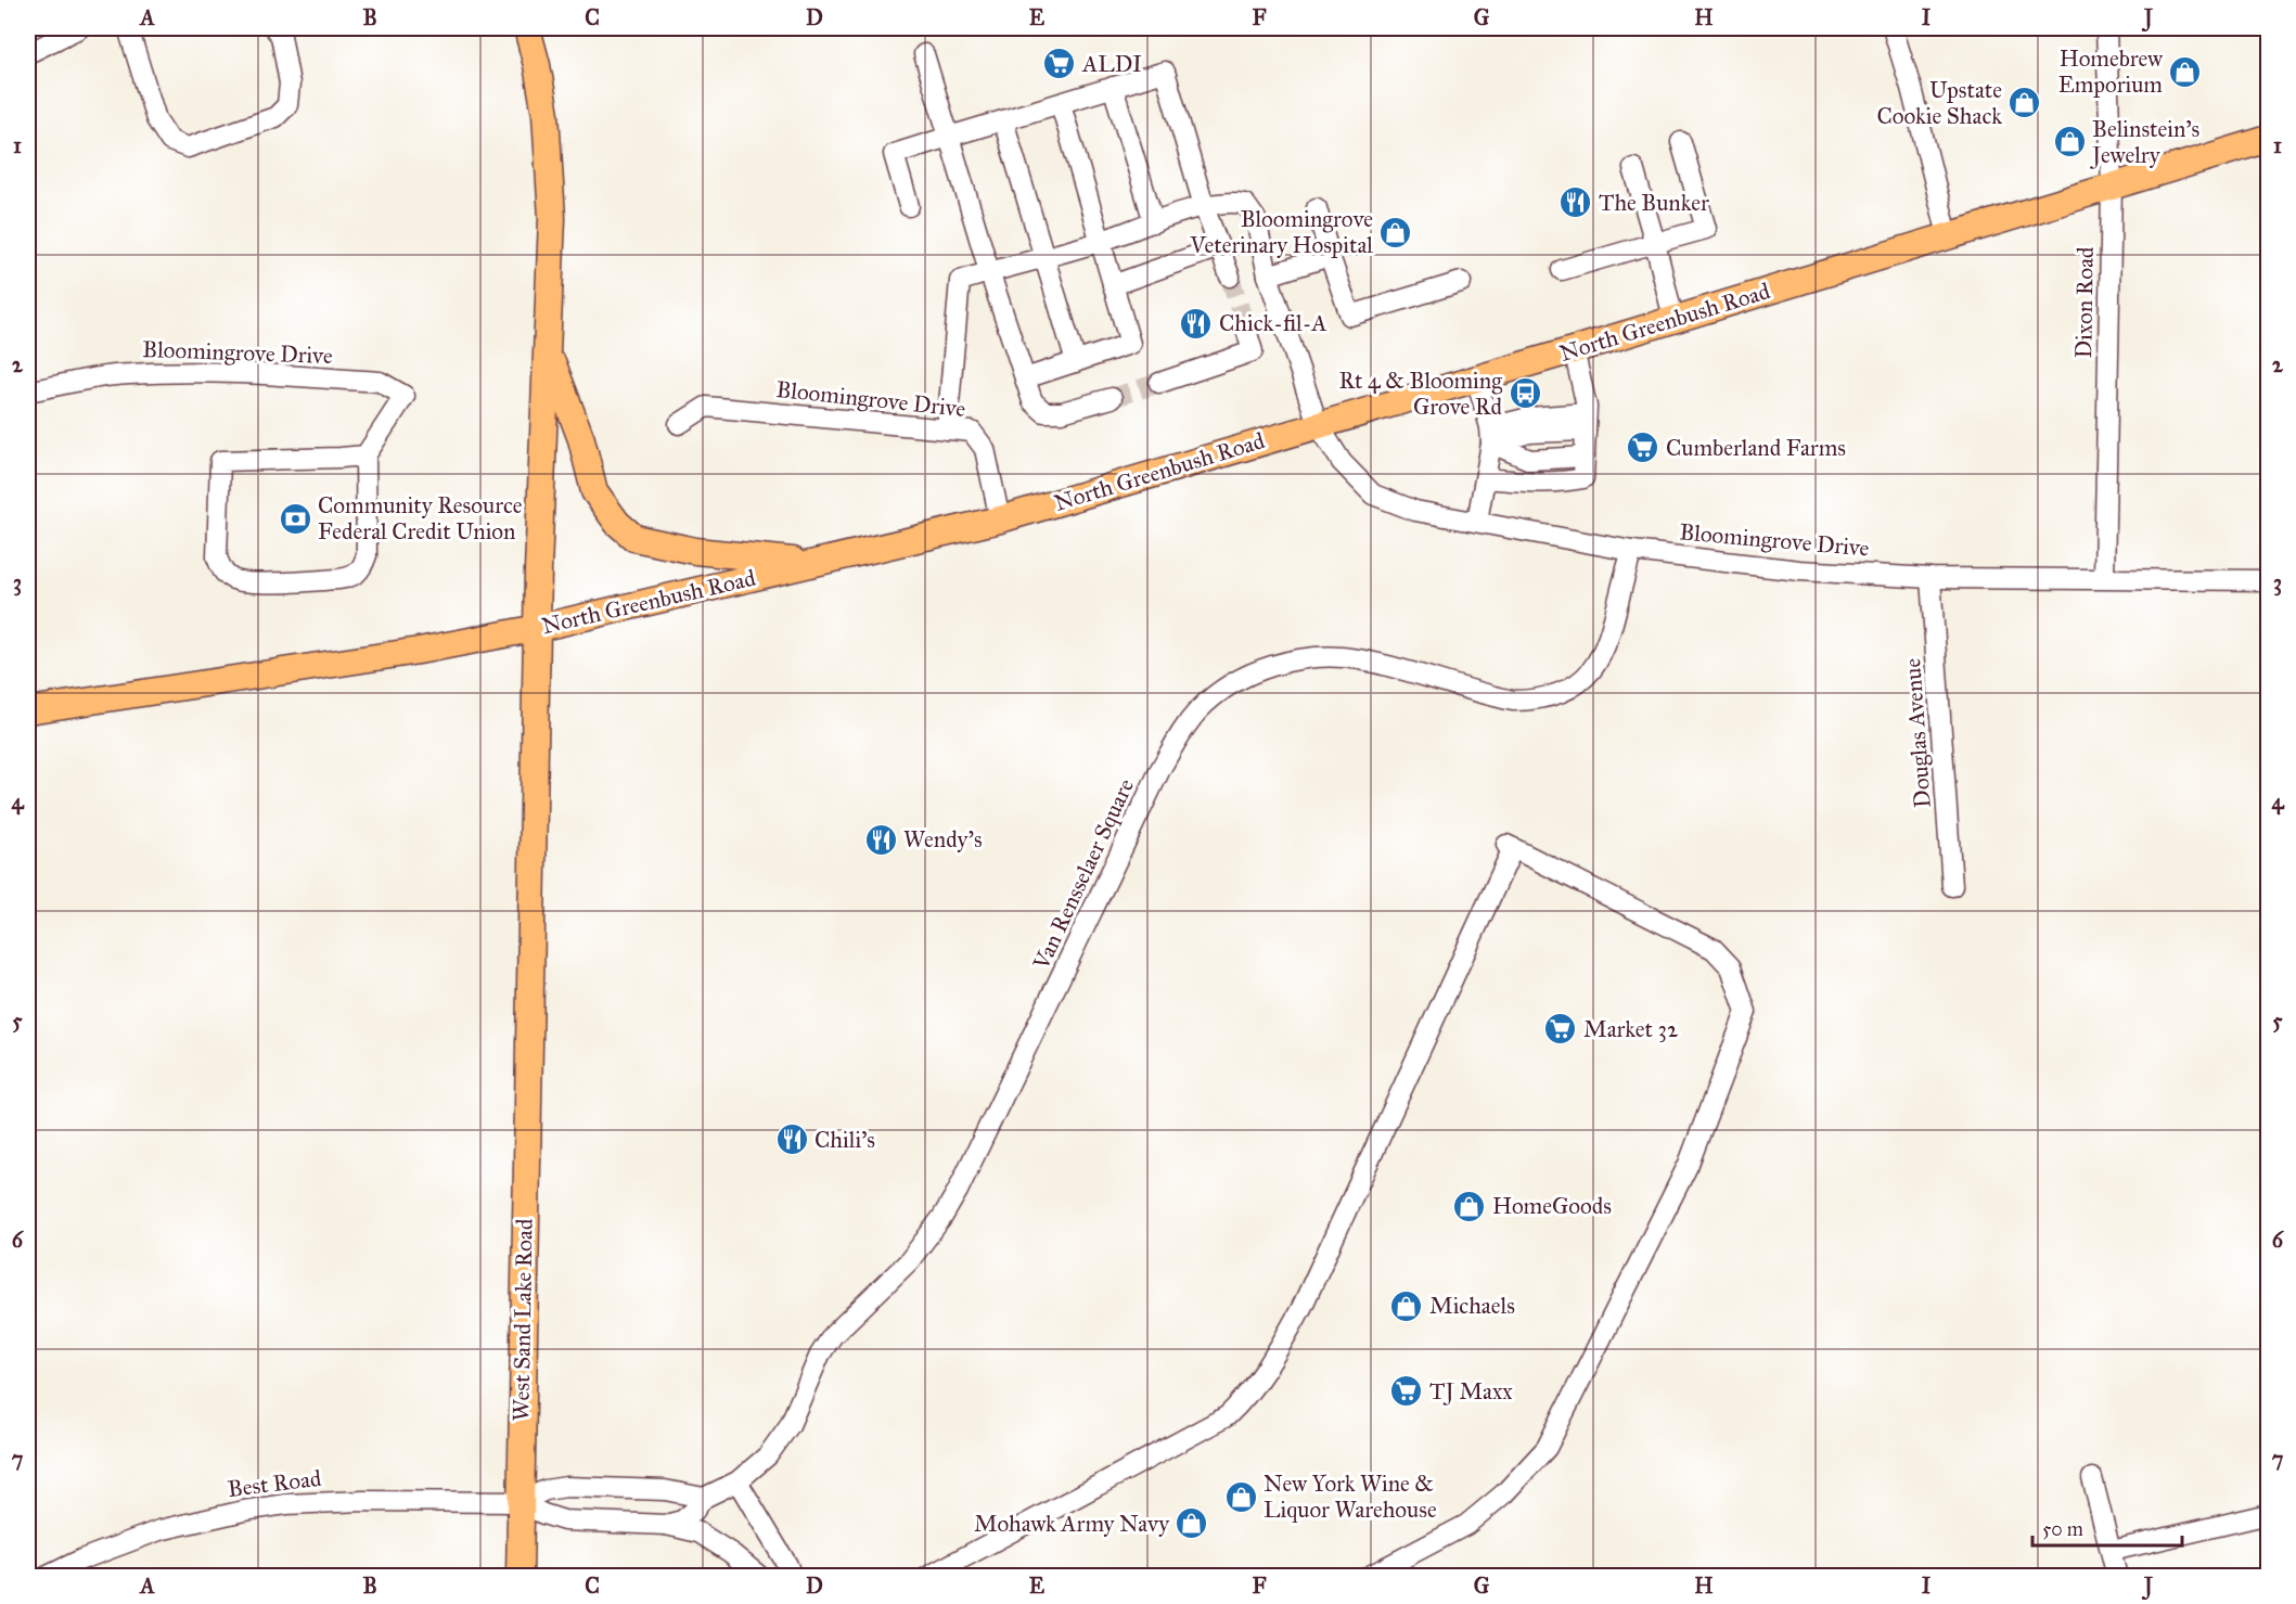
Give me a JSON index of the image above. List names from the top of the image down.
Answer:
{
  "streets": {
    "main road": ["North Greenbush Road", "West Sand Lake Road"],
    "street": [
      "Dixon Road",
      "Bloomingrove Drive",
      "Douglas Avenue",
      "Van Rensselaer Square",
      "Best Road"
    ]
  },
  "crossings": [
    ["Dixon Road", "North Greenbush Road"],
    ["Dixon Road", "Bloomingrove Drive"],
    ["North Greenbush Road", "Bloomingrove Drive"],
    ["North Greenbush Road", "West Sand Lake Road"],
    ["Bloomingrove Drive", "Douglas Avenue"],
    ["Bloomingrove Drive", "Van Rensselaer Square"],
    ["Van Rensselaer Square", "West Sand Lake Road"],
    ["Van Rensselaer Square", "Best Road"],
    ["West Sand Lake Road", "Best Road"]
  ],
  "places": {
    "supermarket": [
      "ALDI",
      "Cumberland Farms",
      "Market 32",
      "TJ Maxx"
    ],
    "shop": [
      "Homebrew Emporium",
      "Upstate Cookie Shack",
      "Belinstein's Jewelry",
      "Bloomingrove Veterinary Hospital",
      "HomeGoods",
      "Michaels",
      "New York Wine & Liquor Warehouse",
      "Mohawk Army Navy"
    ],
    "restaurant": [
      "The Bunker",
      "Chick-fil-A",
      "Wendy's",
      "Chili's"
    ],
    "bus stop": ["Rt 4 & Blooming Grove Rd"],
    "bank": ["Community Resource Federal Credit Union"]
  },
  "scale_bar": "50 m",
  "grid": {
    "columns": [
      "A",
      "B",
      "C",
      "D",
      "E",
      "F",
      "G",
      "H",
      "I",
      "J"
    ],
    "rows": [
      "1",
      "2",
      "3",
      "4",
      "5",
      "6",
      "7"
    ]
  }
}
